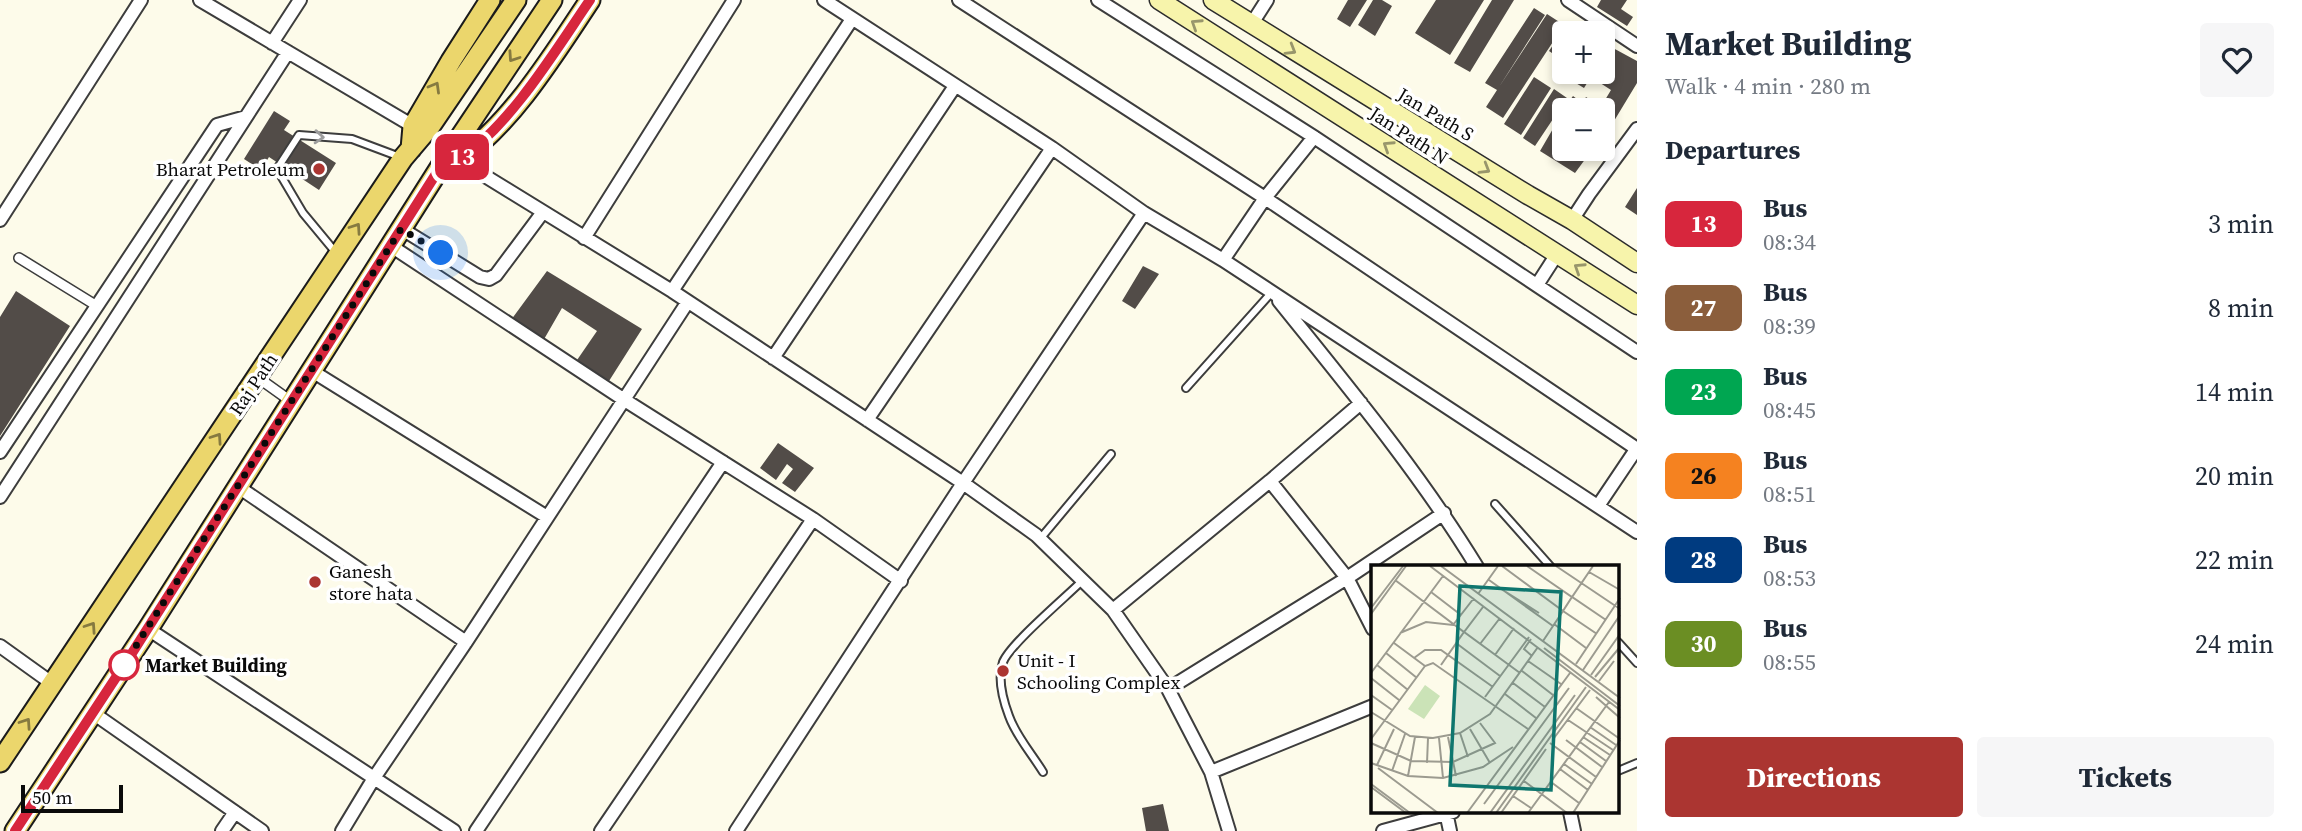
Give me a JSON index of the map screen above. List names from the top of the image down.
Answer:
{
  "streets": {
    "main road": ["Jan Path S", "Jan Path N", "Raj Path"]
  },
  "one_way": ["Jan Path S", "Jan Path N"],
  "places": [
    "Bharat Petroleum",
    "Ganesh store hata",
    "Market Building",
    "Unit - I Schooling Complex"
  ],
  "lines": ["bus line 13"],
  "scale_bar": "50 m",
  "page": {
    "on_map": "13",
    "heading": [
      ["Market Building", "Walk · 4 min · 280 m"],
      "Departures"
    ],
    "map_buttons": ["+", "−"],
    "list": [
      {
        "mark": "13",
        "name": "Bus",
        "note": "08:34",
        "value": "3 min"
      },
      {
        "mark": "27",
        "name": "Bus",
        "note": "08:39",
        "value": "8 min"
      },
      {
        "mark": "23",
        "name": "Bus",
        "note": "08:45",
        "value": "14 min"
      },
      {
        "mark": "26",
        "name": "Bus",
        "note": "08:51",
        "value": "20 min"
      },
      {
        "mark": "28",
        "name": "Bus",
        "note": "08:53",
        "value": "22 min"
      },
      {
        "mark": "30",
        "name": "Bus",
        "note": "08:55",
        "value": "24 min"
      }
    ],
    "buttons": ["Directions", "Tickets"],
    "scale": "50 m"
  }
}
